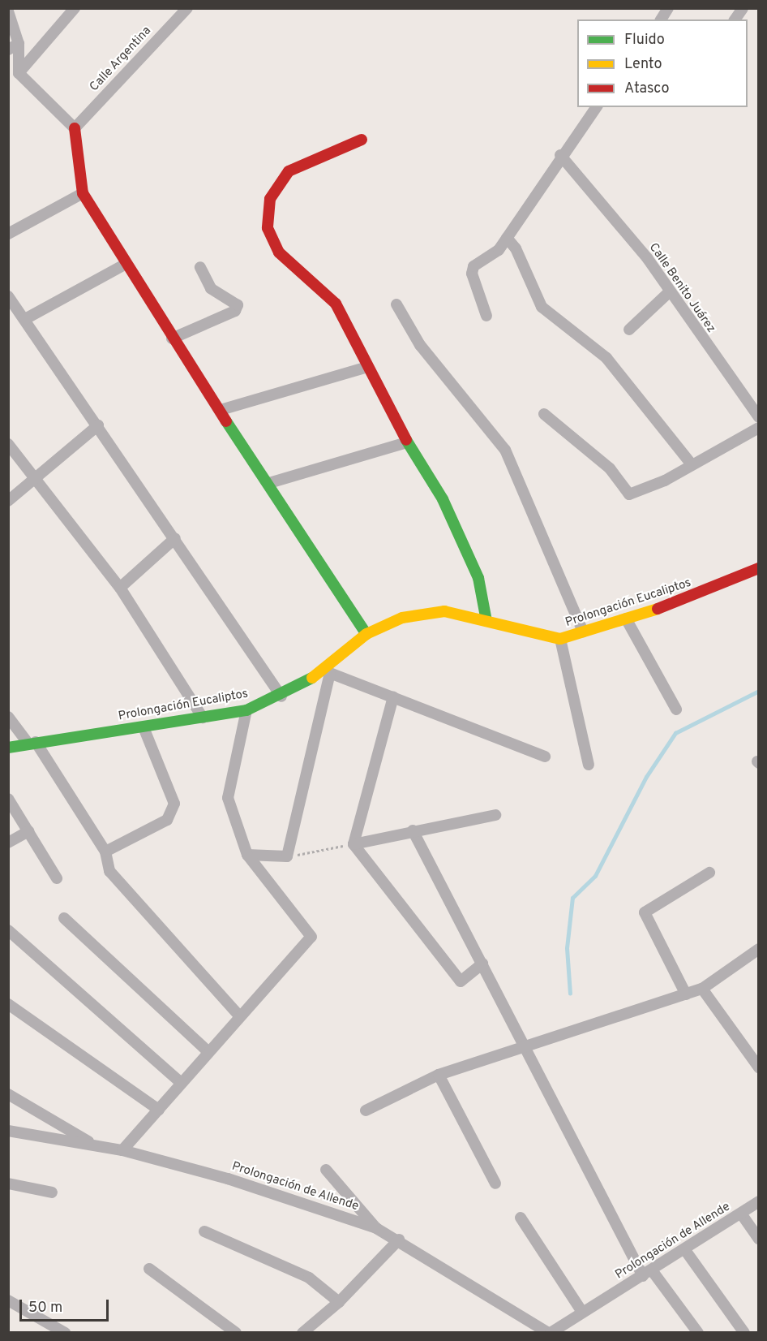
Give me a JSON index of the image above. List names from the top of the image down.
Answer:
{
  "streets": {
    "street": [
      "Calle Argentina",
      "Calle Benito Juárez",
      "Prolongación Eucaliptos",
      "Prolongación de Allende"
    ]
  },
  "legend": ["Fluido", "Lento", "Atasco"],
  "scale_bar": "50 m"
}
